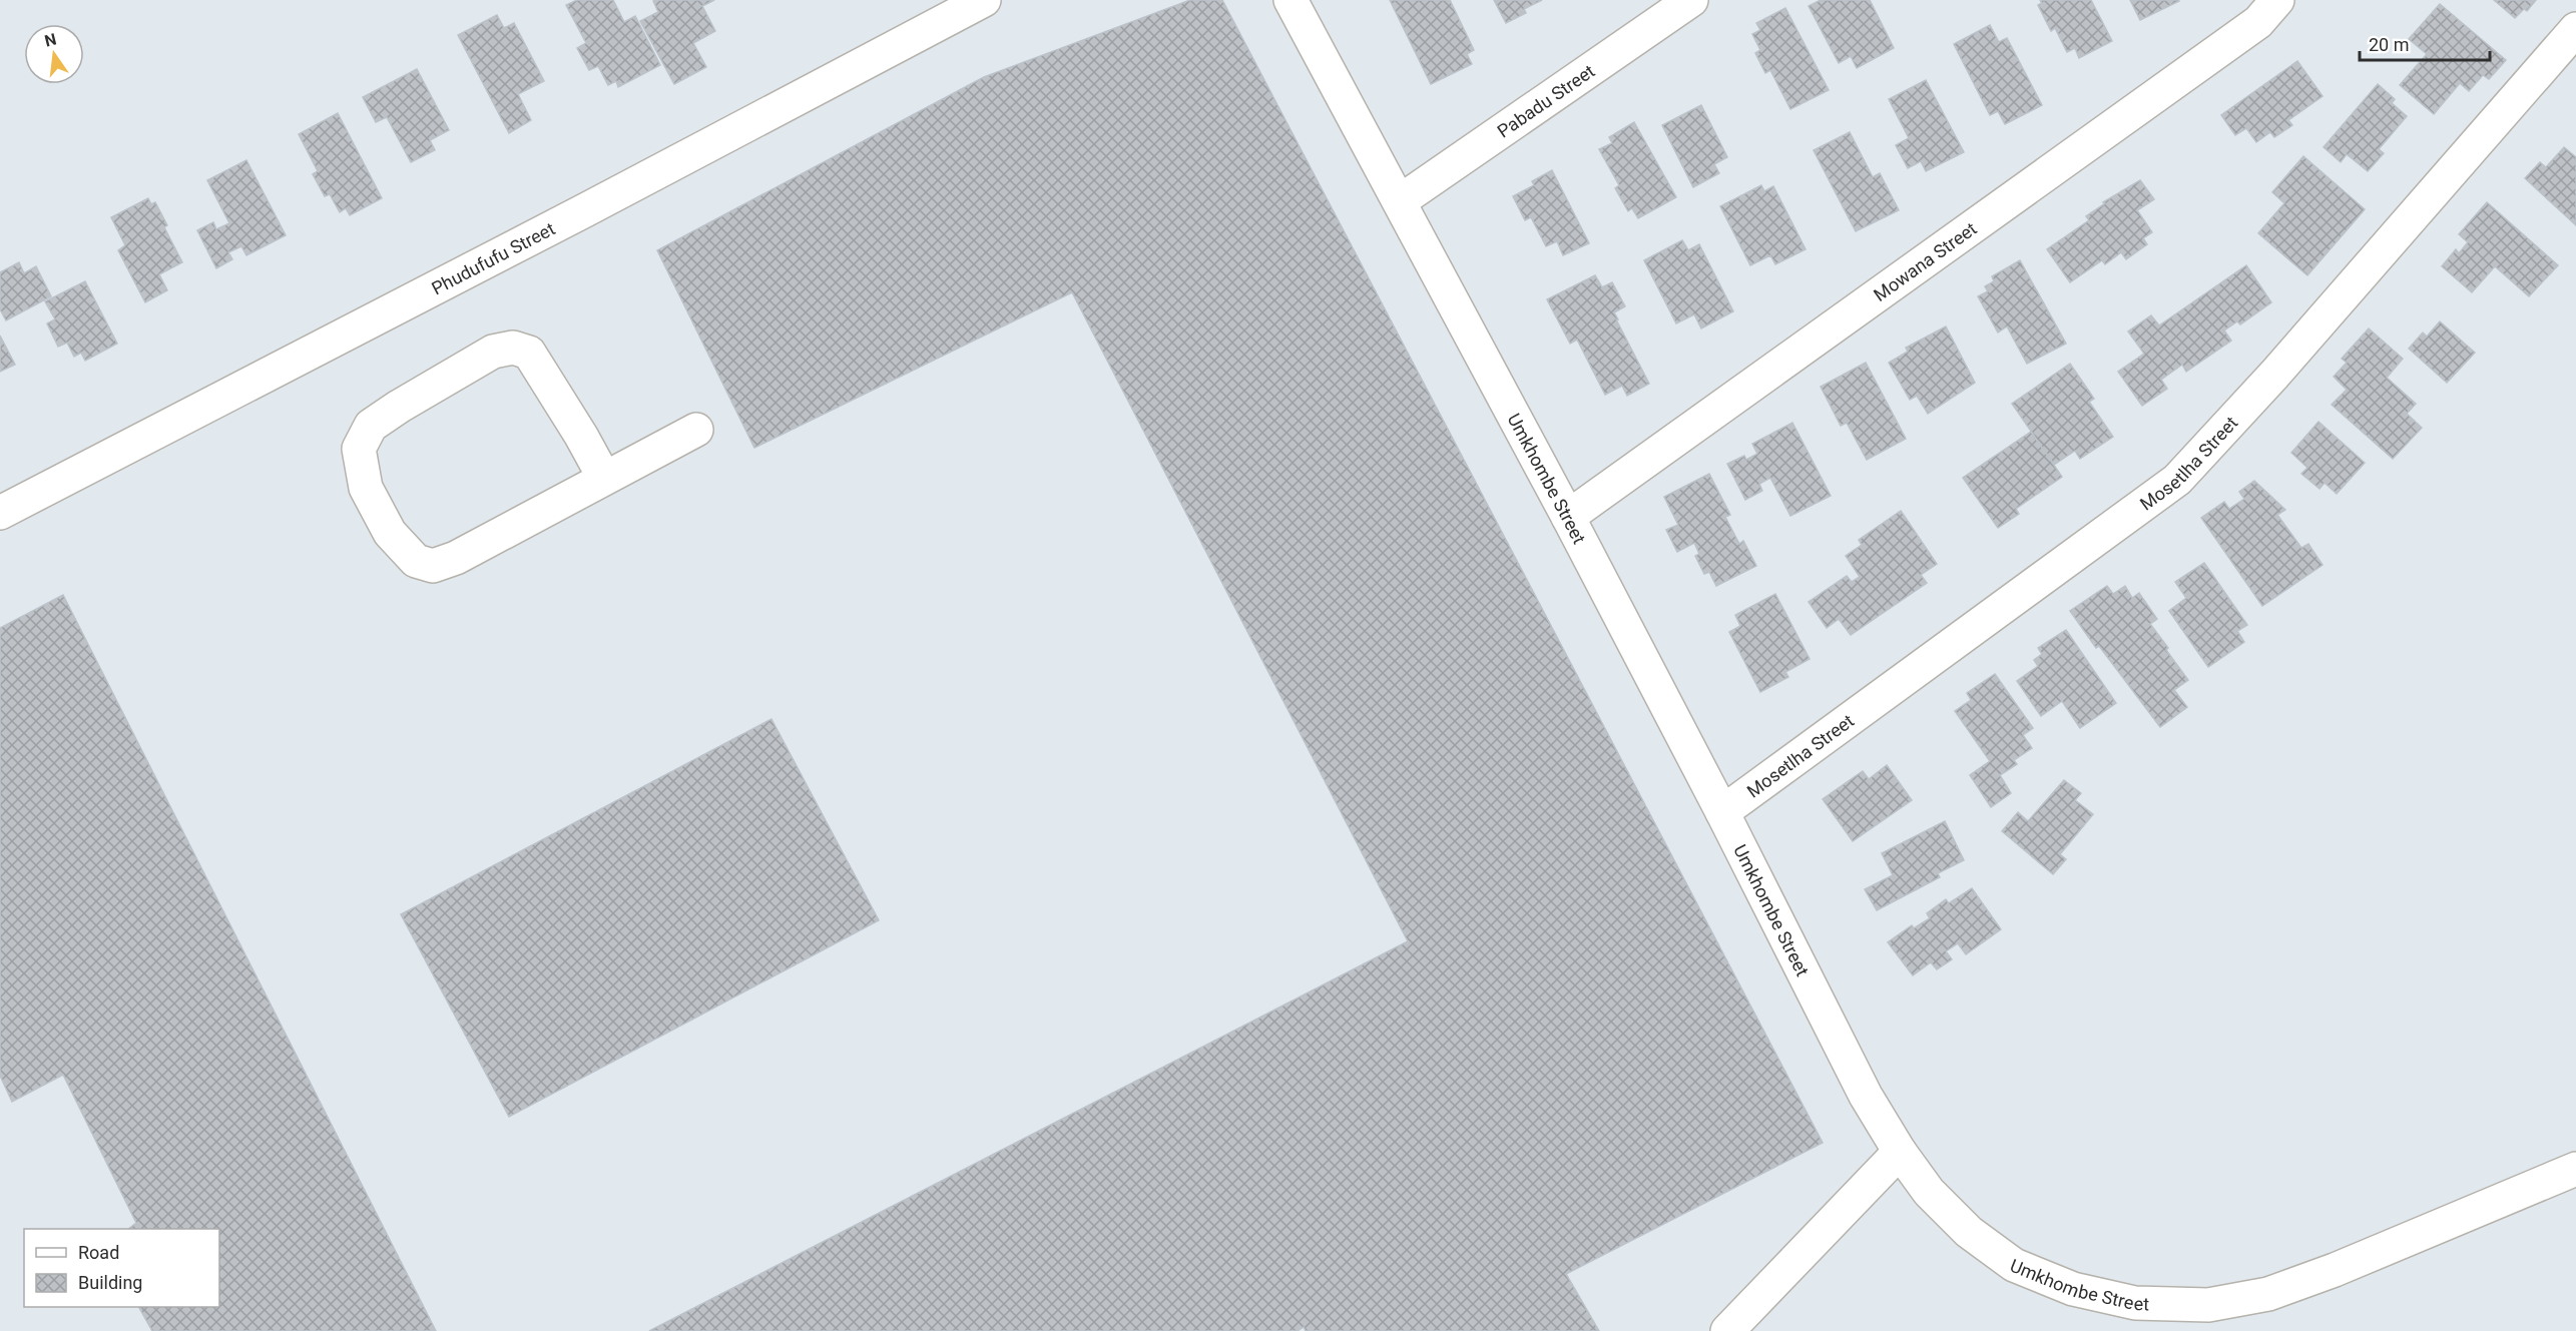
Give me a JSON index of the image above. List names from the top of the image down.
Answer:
{
  "streets": {
    "street": [
      "Pabadu Street",
      "Phudufufu Street",
      "Mowana Street",
      "Mosetlha Street",
      "Umkhombe Street"
    ]
  },
  "crossings": [
    ["Pabadu Street", "Umkhombe Street"],
    ["Mowana Street", "Umkhombe Street"],
    ["Mosetlha Street", "Umkhombe Street"]
  ],
  "legend": ["Road", "Building"],
  "scale_bar": "20 m",
  "north": "top"
}
